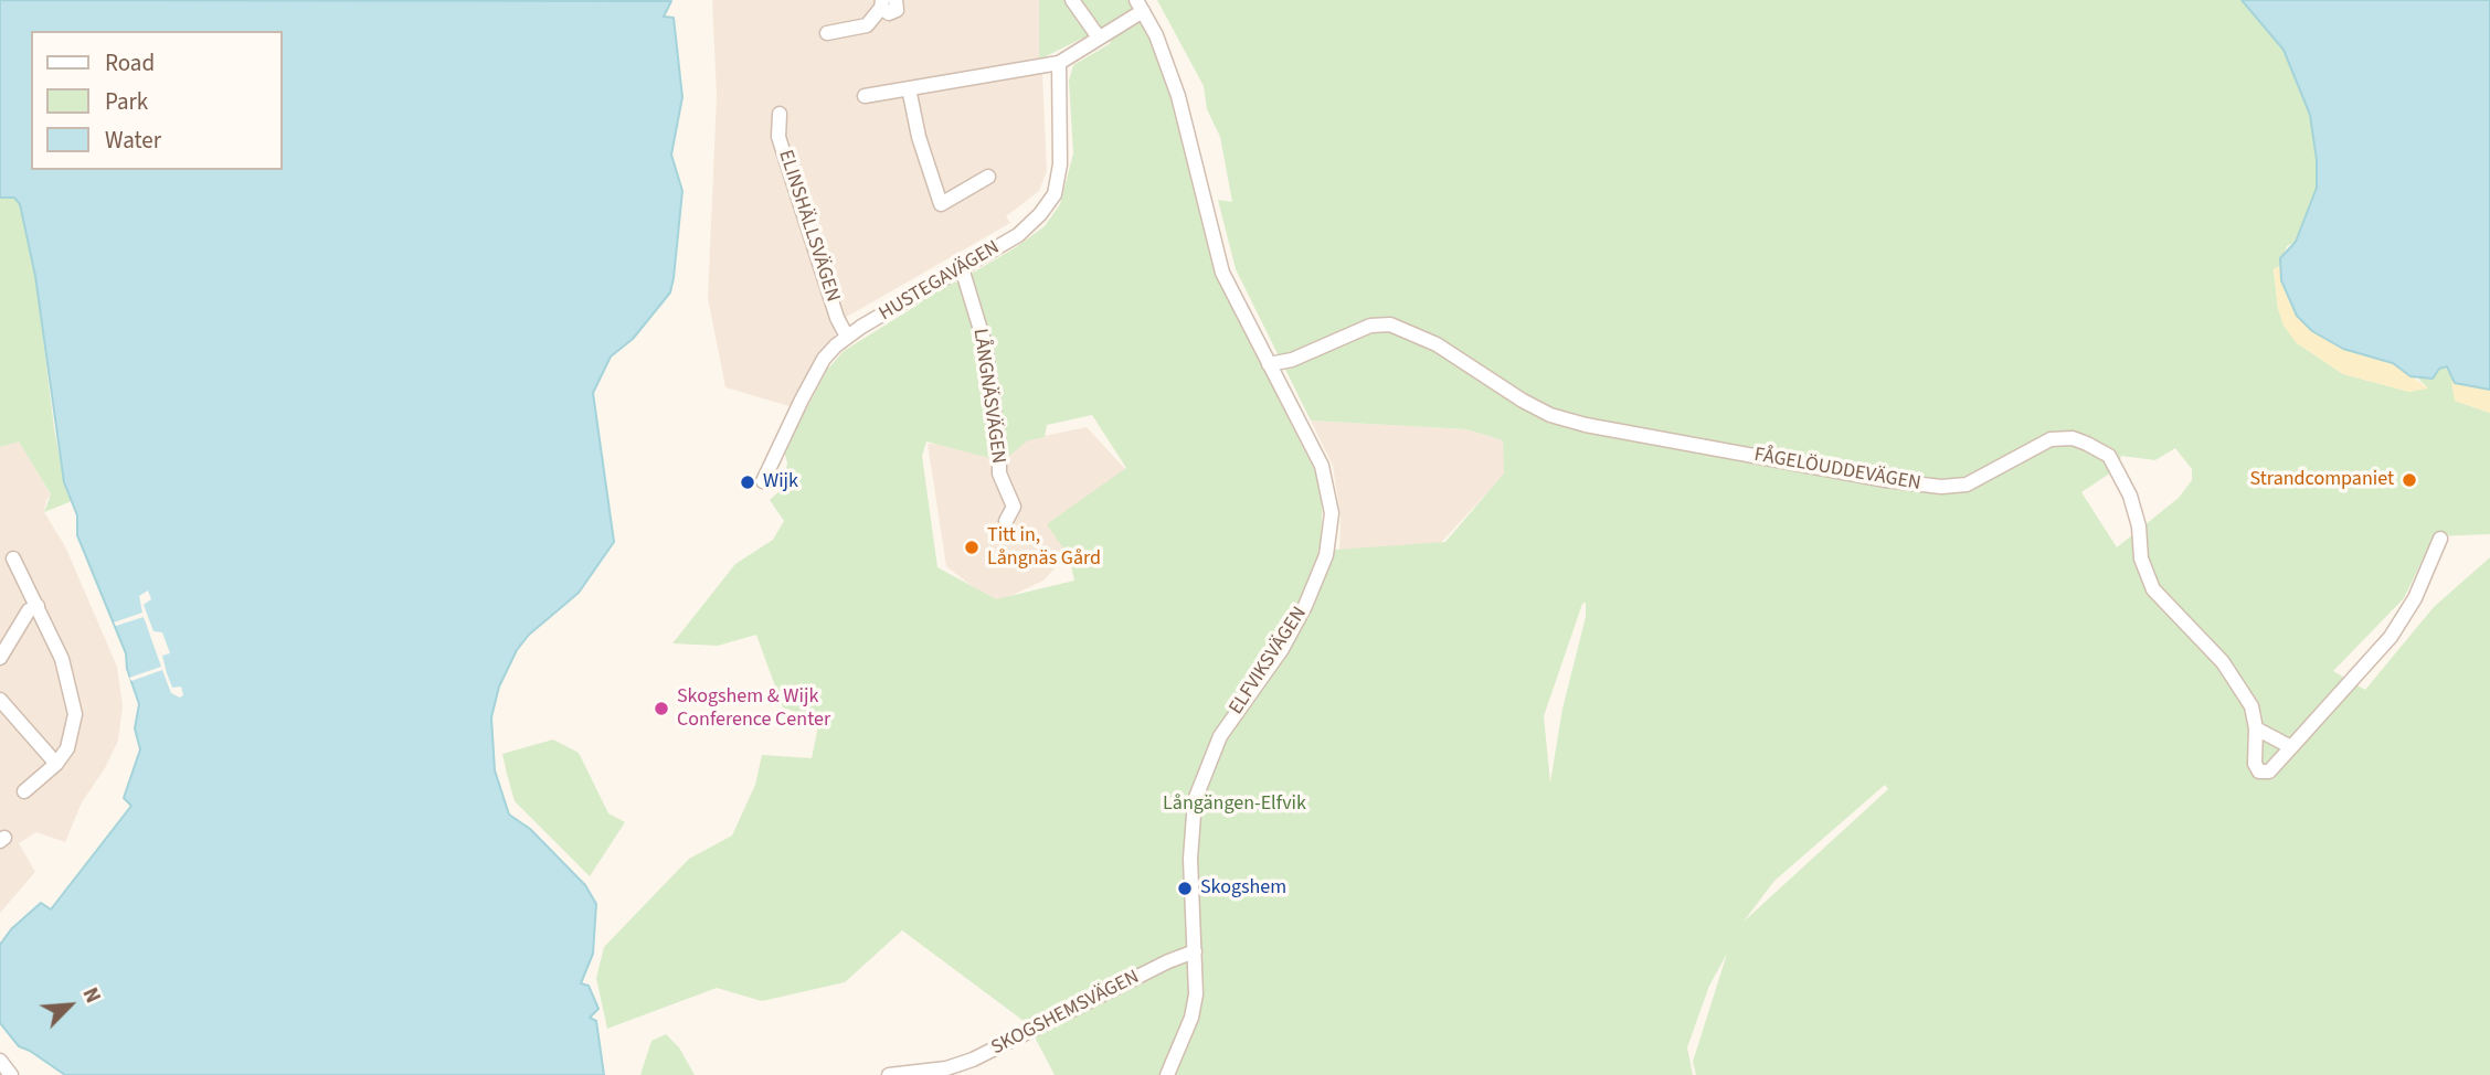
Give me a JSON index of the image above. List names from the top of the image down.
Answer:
{
  "streets": {
    "street": [
      "ELINSHÄLLSVÄGEN",
      "HUSTEGAVÄGEN",
      "LÅNGNÄSVÄGEN",
      "FÅGELÖUDDEVÄGEN",
      "ELFVIKSVÄGEN",
      "SKOGSHEMSVÄGEN"
    ]
  },
  "crossings": [
    ["ELINSHÄLLSVÄGEN", "HUSTEGAVÄGEN"],
    ["HUSTEGAVÄGEN", "LÅNGNÄSVÄGEN"],
    ["FÅGELÖUDDEVÄGEN", "ELFVIKSVÄGEN"],
    ["ELFVIKSVÄGEN", "SKOGSHEMSVÄGEN"]
  ],
  "parks": ["Långängen-Elfvik"],
  "places": [
    "Strandcompaniet",
    "Wijk",
    "Titt in, Långnäs Gård",
    "Skogshem & Wijk Conference Center",
    "Skogshem"
  ],
  "legend": ["Road", "Park", "Water"],
  "north": "top right"
}
